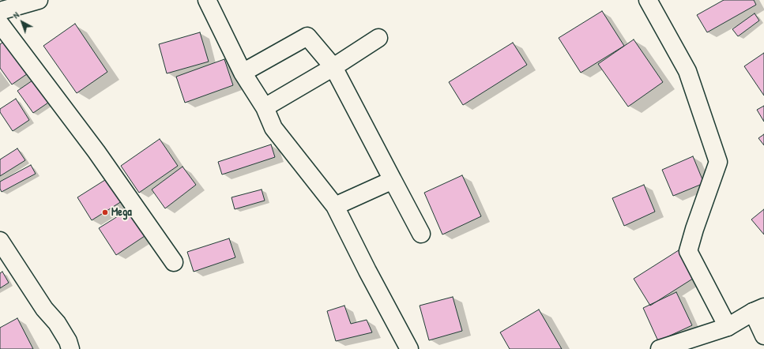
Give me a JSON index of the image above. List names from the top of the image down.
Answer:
{
  "places": ["Mega"],
  "north": "top left"
}
